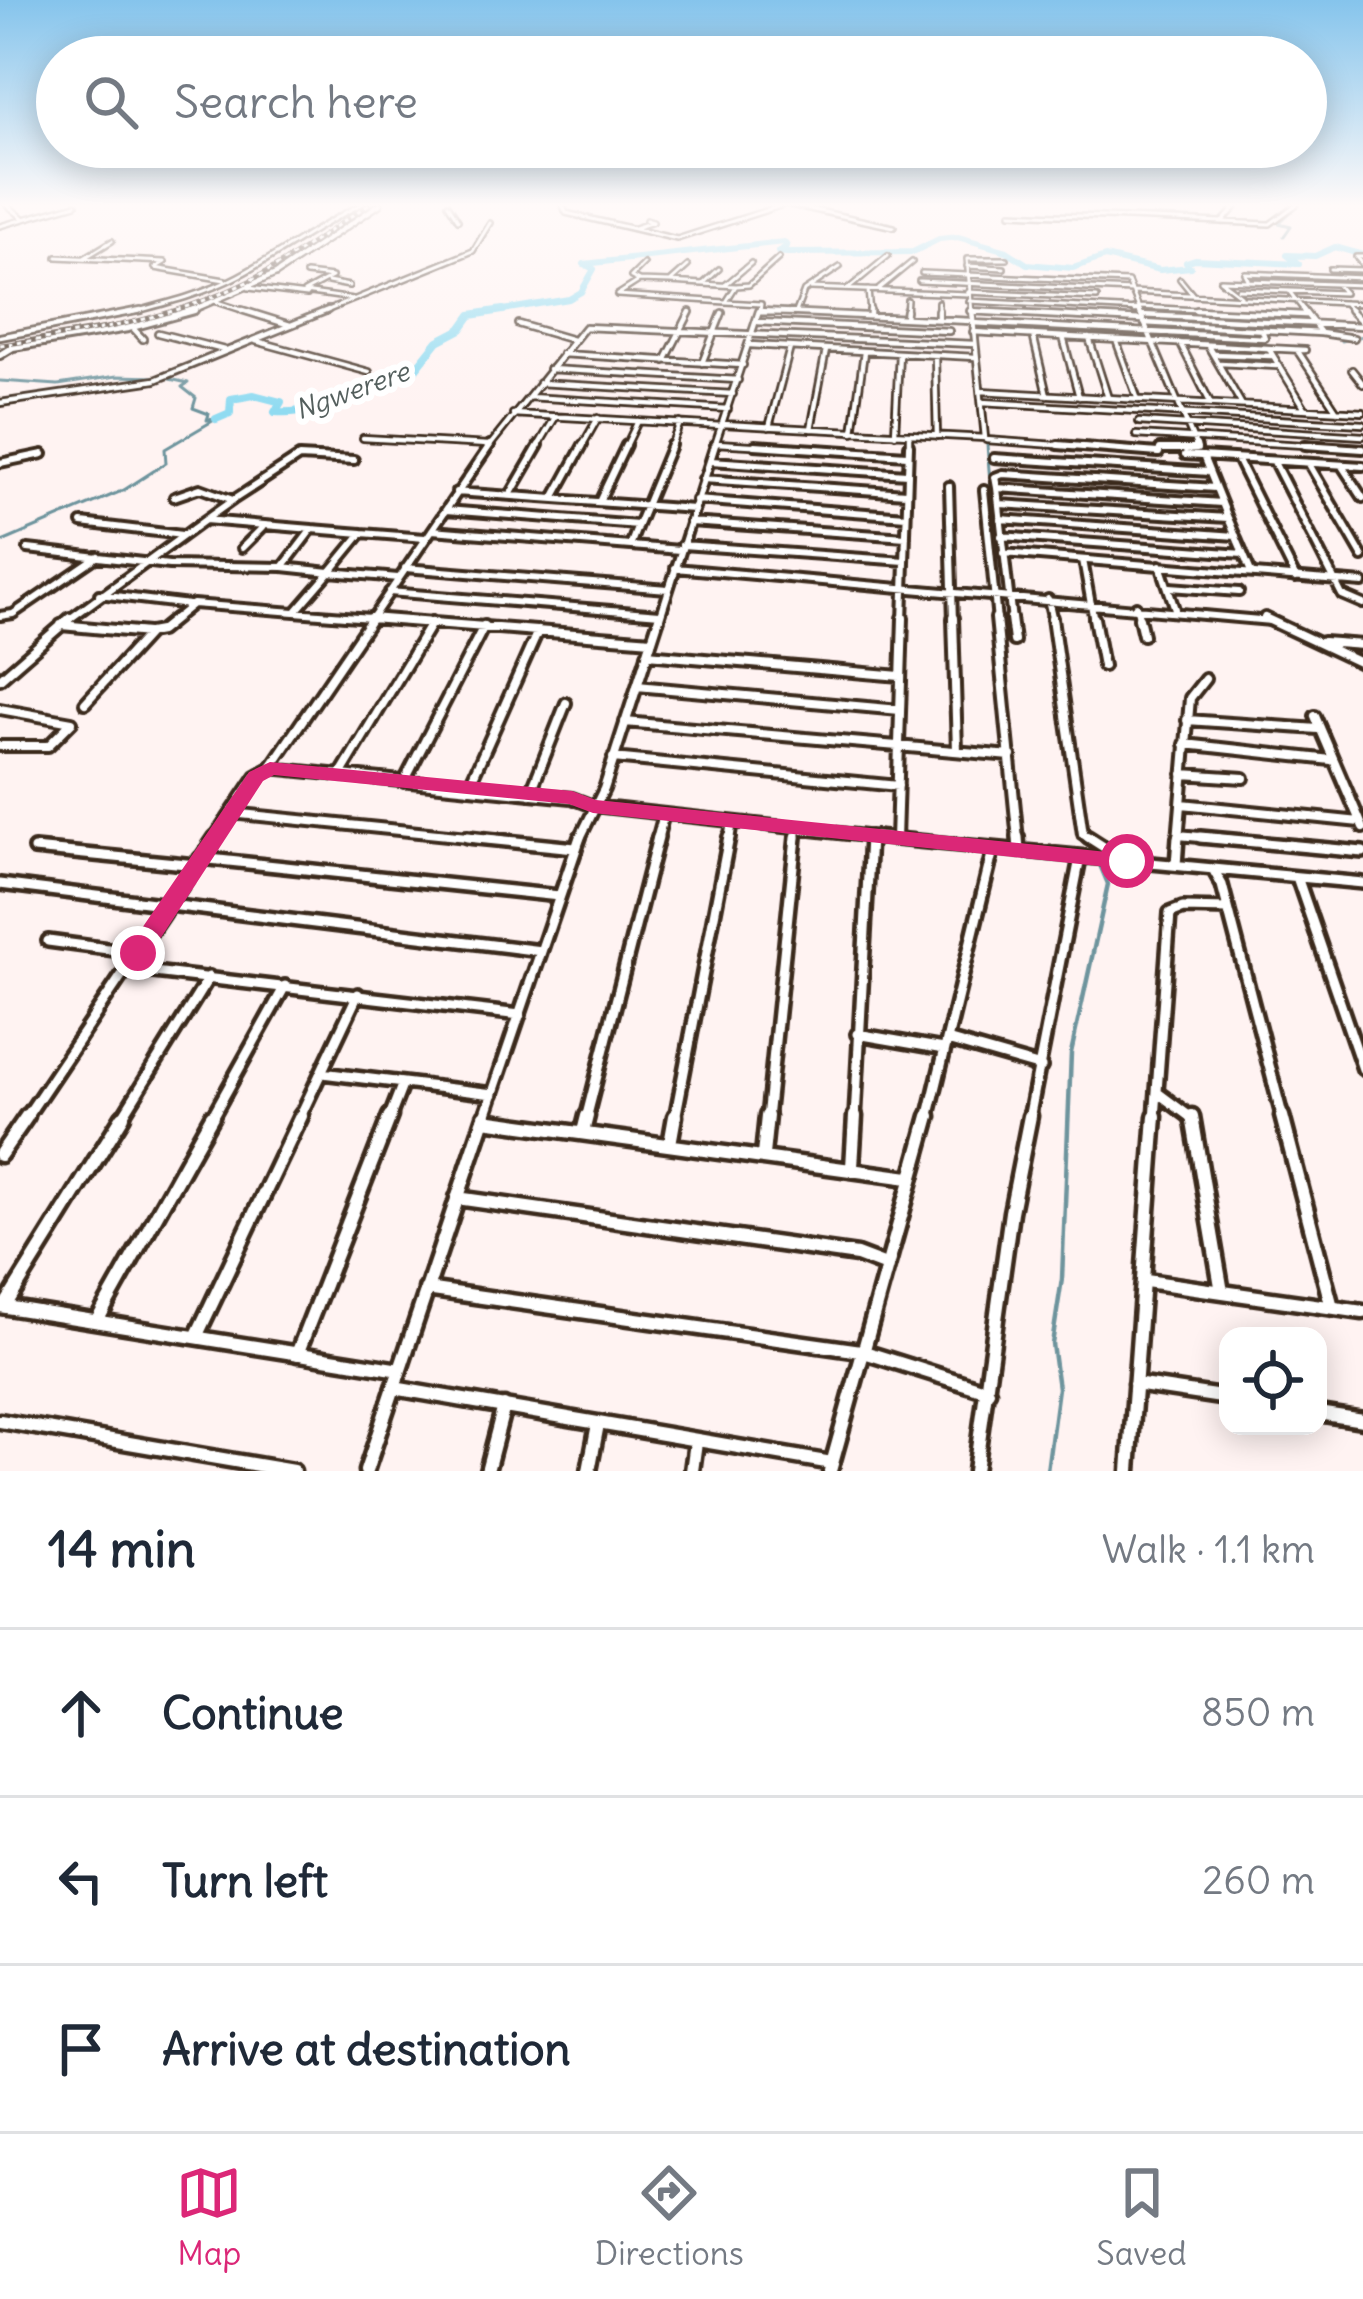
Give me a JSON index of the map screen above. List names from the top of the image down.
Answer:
{
  "water": ["Ngwerere"],
  "page": {
    "search": "Search here",
    "heading": ["14 min", "Walk · 1.1 km"],
    "list": [
      ["Continue", "850 m"],
      ["Turn left", "260 m"],
      "Arrive at destination"
    ],
    "nav": ["Map", "Directions", "Saved"]
  }
}
